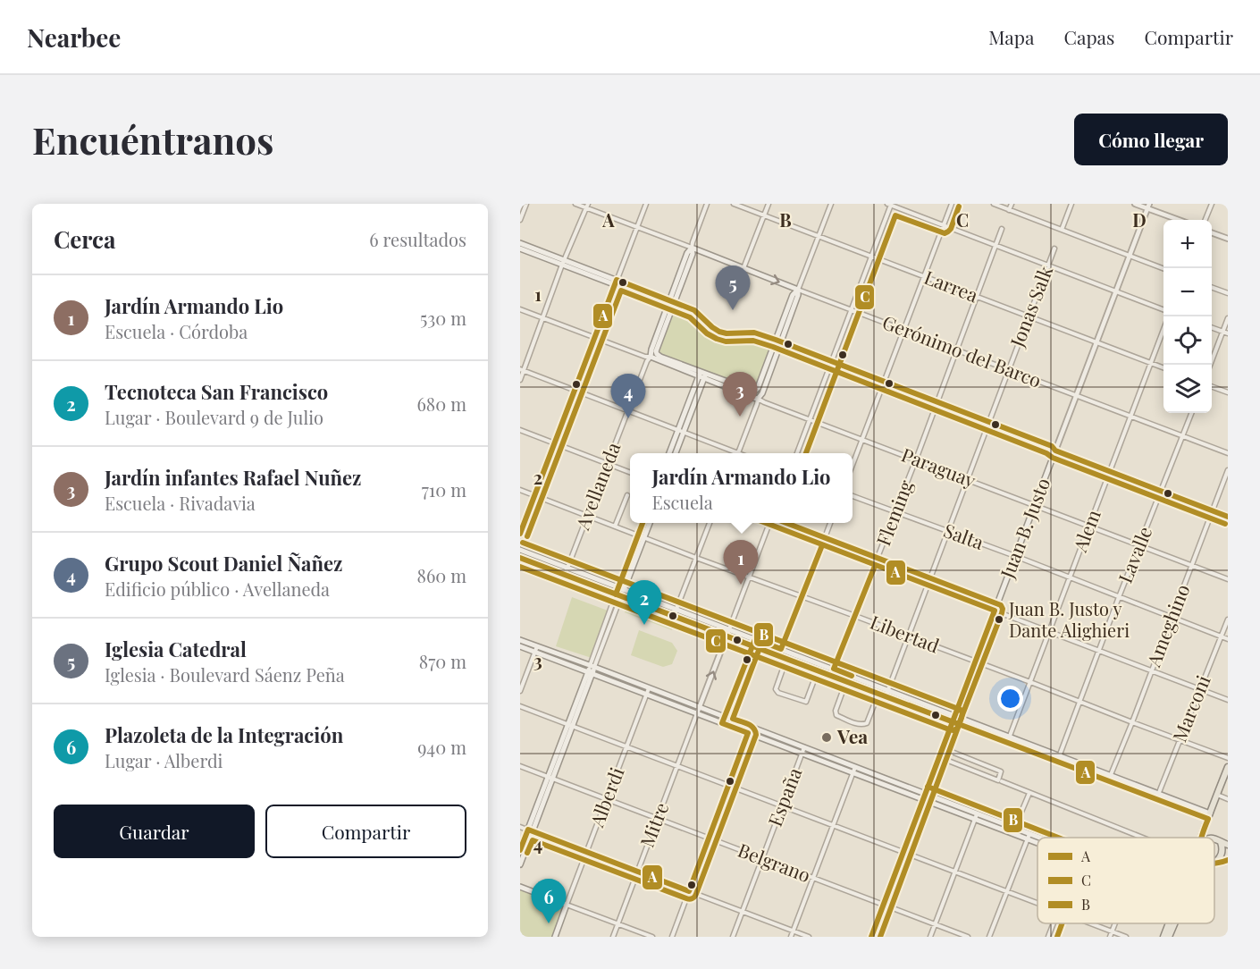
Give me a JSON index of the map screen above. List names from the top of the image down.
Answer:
{
  "streets": {
    "main road": [
      "Gerónimo del Barco",
      "Paraguay",
      "Avellaneda",
      "Juan B. Justo",
      "Alberdi"
    ],
    "street": [
      "Larrea",
      "Jonas Salk",
      "Fleming",
      "Alem",
      "Salta",
      "Lavalle",
      "Ameghino",
      "Libertad",
      "Marconi",
      "España",
      "Mitre",
      "Belgrano"
    ]
  },
  "crossings": [
    ["Larrea", "Jonas Salk"],
    ["Larrea", "Fleming"],
    ["Larrea", "Juan B. Justo"],
    ["Larrea", "Alem"],
    ["Jonas Salk", "Gerónimo del Barco"],
    ["Jonas Salk", "Paraguay"],
    ["Jonas Salk", "Salta"],
    ["Jonas Salk", "Libertad"],
    ["Gerónimo del Barco", "Avellaneda"],
    ["Gerónimo del Barco", "Fleming"],
    ["Gerónimo del Barco", "Juan B. Justo"],
    ["Gerónimo del Barco", "Alem"],
    ["Gerónimo del Barco", "Lavalle"],
    ["Paraguay", "Avellaneda"],
    ["Paraguay", "Fleming"],
    ["Paraguay", "Juan B. Justo"],
    ["Paraguay", "Alem"],
    ["Paraguay", "Lavalle"],
    ["Paraguay", "Ameghino"],
    ["Avellaneda", "Libertad"],
    ["Fleming", "Salta"],
    ["Fleming", "Libertad"],
    ["Juan B. Justo", "Salta"],
    ["Juan B. Justo", "Libertad"],
    ["Juan B. Justo", "Belgrano"],
    ["Alem", "Salta"],
    ["Alem", "Libertad"],
    ["Salta", "Lavalle"],
    ["Salta", "Ameghino"],
    ["Salta", "Marconi"],
    ["Lavalle", "Libertad"],
    ["Ameghino", "Libertad"],
    ["Libertad", "Marconi"],
    ["Alberdi", "Belgrano"],
    ["España", "Belgrano"],
    ["Mitre", "Belgrano"]
  ],
  "places": ["Juan B. Justo y Dante Alighieri", "Vea"],
  "lines": ["transit line C", "transit line A", "transit line B"],
  "legend": ["A", "C", "B"],
  "page": {
    "header": "Nearbee",
    "nav": ["Mapa", "Capas", "Compartir"],
    "buttons": [
      "Cómo llegar",
      ["Guardar", "Compartir"]
    ],
    "title": "Encuéntranos",
    "heading": ["Cerca", "6 resultados"],
    "map_buttons": ["+", "−"],
    "pins": [
      "5",
      "3",
      "4",
      "1",
      "2",
      "6"
    ],
    "list": [
      {
        "mark": "1",
        "name": "Jardín Armando Lio",
        "note": "Escuela · Córdoba",
        "value": "530 m"
      },
      {
        "mark": "2",
        "name": "Tecnoteca San Francisco",
        "note": "Lugar · Boulevard 9 de Julio",
        "value": "680 m"
      },
      {
        "mark": "3",
        "name": "Jardín infantes Rafael Nuñez",
        "note": "Escuela · Rivadavia",
        "value": "710 m"
      },
      {
        "mark": "4",
        "name": "Grupo Scout Daniel Ñañez",
        "note": "Edificio público · Avellaneda",
        "value": "860 m"
      },
      {
        "mark": "5",
        "name": "Iglesia Catedral",
        "note": "Iglesia · Boulevard Sáenz Peña",
        "value": "870 m"
      },
      {
        "mark": "6",
        "name": "Plazoleta de la Integración",
        "note": "Lugar · Alberdi",
        "value": "940 m"
      }
    ],
    "popup": ["Jardín Armando Lio", "Escuela"]
  },
  "grid": {
    "columns": [
      "A",
      "B",
      "C",
      "D"
    ],
    "rows": [
      "1",
      "2",
      "3",
      "4"
    ]
  }
}
